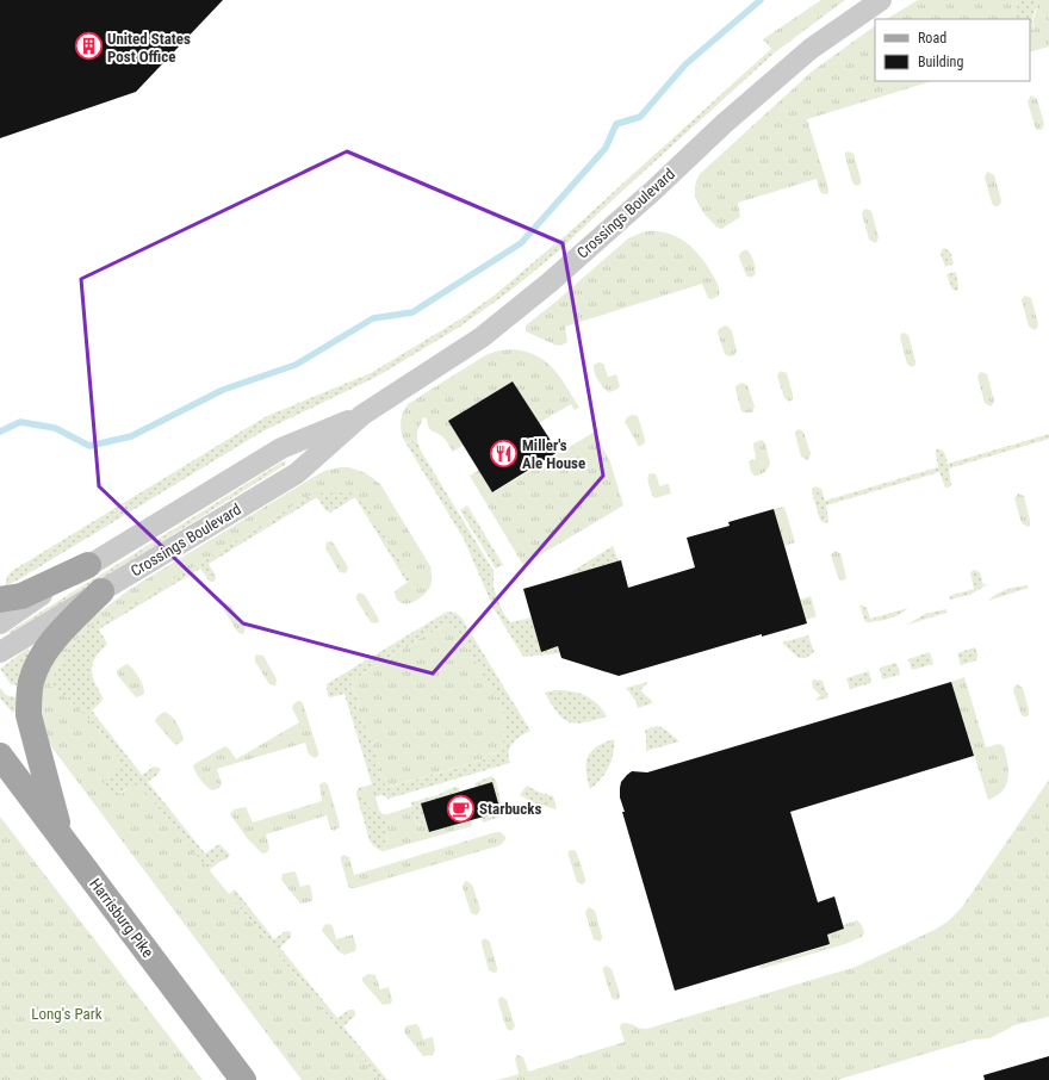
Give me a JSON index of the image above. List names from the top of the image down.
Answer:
{
  "streets": {
    "main road": ["Harrisburg Pike"],
    "street": ["Crossings Boulevard"]
  },
  "parks": ["Long's Park"],
  "places": {
    "building": ["United States Post Office"],
    "restaurant": ["Miller's Ale House"],
    "cafe": ["Starbucks"]
  },
  "legend": ["Road", "Building"]
}
